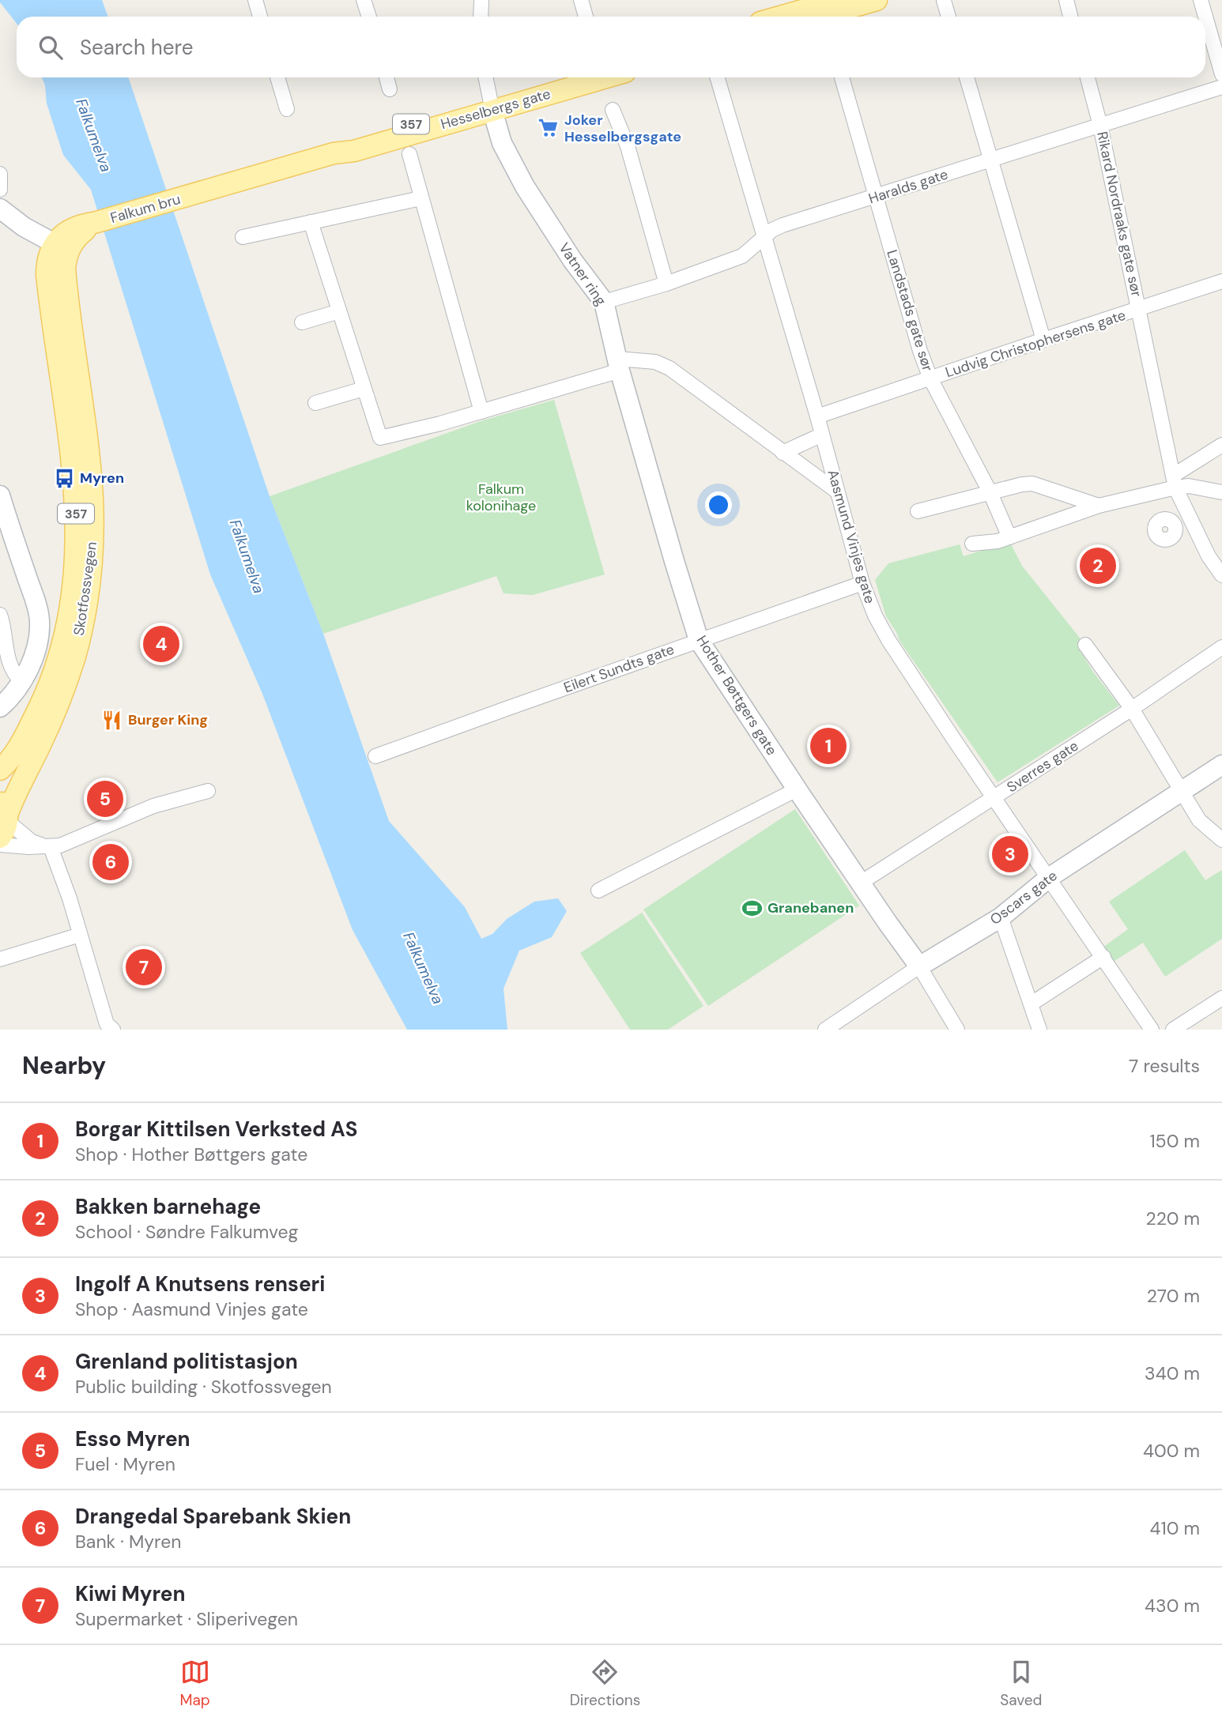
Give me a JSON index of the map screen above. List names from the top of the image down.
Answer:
{
  "streets": {
    "main road": [
      "Hesselbergs gate",
      "357",
      "Falkum bru",
      "Skotfossvegen"
    ],
    "street": [
      "Haralds gate",
      "Rikard Nordraaks gate sør",
      "Vatner ring",
      "Landstads gate sør",
      "Ludvig Christophersens gate",
      "Aasmund Vinjes gate",
      "Eilert Sundts gate",
      "Hother Bøttgers gate",
      "Sverres gate",
      "Oscars gate"
    ]
  },
  "crossings": [
    ["Hesselbergs gate", "Falkum bru"],
    ["Hesselbergs gate", "Vatner ring"],
    ["Haralds gate", "Rikard Nordraaks gate sør"],
    ["Haralds gate", "Vatner ring"],
    ["Haralds gate", "Landstads gate sør"],
    ["Haralds gate", "Aasmund Vinjes gate"],
    ["Falkum bru", "Skotfossvegen"],
    ["Rikard Nordraaks gate sør", "Ludvig Christophersens gate"],
    ["Vatner ring", "Hother Bøttgers gate"],
    ["Landstads gate sør", "Ludvig Christophersens gate"],
    ["Ludvig Christophersens gate", "Aasmund Vinjes gate"],
    ["Aasmund Vinjes gate", "Eilert Sundts gate"],
    ["Aasmund Vinjes gate", "Sverres gate"],
    ["Aasmund Vinjes gate", "Oscars gate"],
    ["Eilert Sundts gate", "Hother Bøttgers gate"],
    ["Hother Bøttgers gate", "Sverres gate"],
    ["Hother Bøttgers gate", "Oscars gate"]
  ],
  "water": ["Falkumelva"],
  "parks": ["Falkum kolonihage"],
  "places": {
    "supermarket": ["Joker Hesselbergsgate"],
    "bus stop": ["Myren"],
    "restaurant": ["Burger King"],
    "sports": ["Granebanen"]
  },
  "page": {
    "search": "Search here",
    "pins": [
      "2",
      "4",
      "1",
      "5",
      "3",
      "6",
      "7"
    ],
    "heading": ["Nearby", "7 results"],
    "list": [
      {
        "mark": "1",
        "name": "Borgar Kittilsen Verksted AS",
        "note": "Shop · Hother Bøttgers gate",
        "value": "150 m"
      },
      {
        "mark": "2",
        "name": "Bakken barnehage",
        "note": "School · Søndre Falkumveg",
        "value": "220 m"
      },
      {
        "mark": "3",
        "name": "Ingolf A Knutsens renseri",
        "note": "Shop · Aasmund Vinjes gate",
        "value": "270 m"
      },
      {
        "mark": "4",
        "name": "Grenland politistasjon",
        "note": "Public building · Skotfossvegen",
        "value": "340 m"
      },
      {
        "mark": "5",
        "name": "Esso Myren",
        "note": "Fuel · Myren",
        "value": "400 m"
      },
      {
        "mark": "6",
        "name": "Drangedal Sparebank Skien",
        "note": "Bank · Myren",
        "value": "410 m"
      },
      {
        "mark": "7",
        "name": "Kiwi Myren",
        "note": "Supermarket · Sliperivegen",
        "value": "430 m"
      }
    ],
    "nav": ["Map", "Directions", "Saved"]
  }
}
